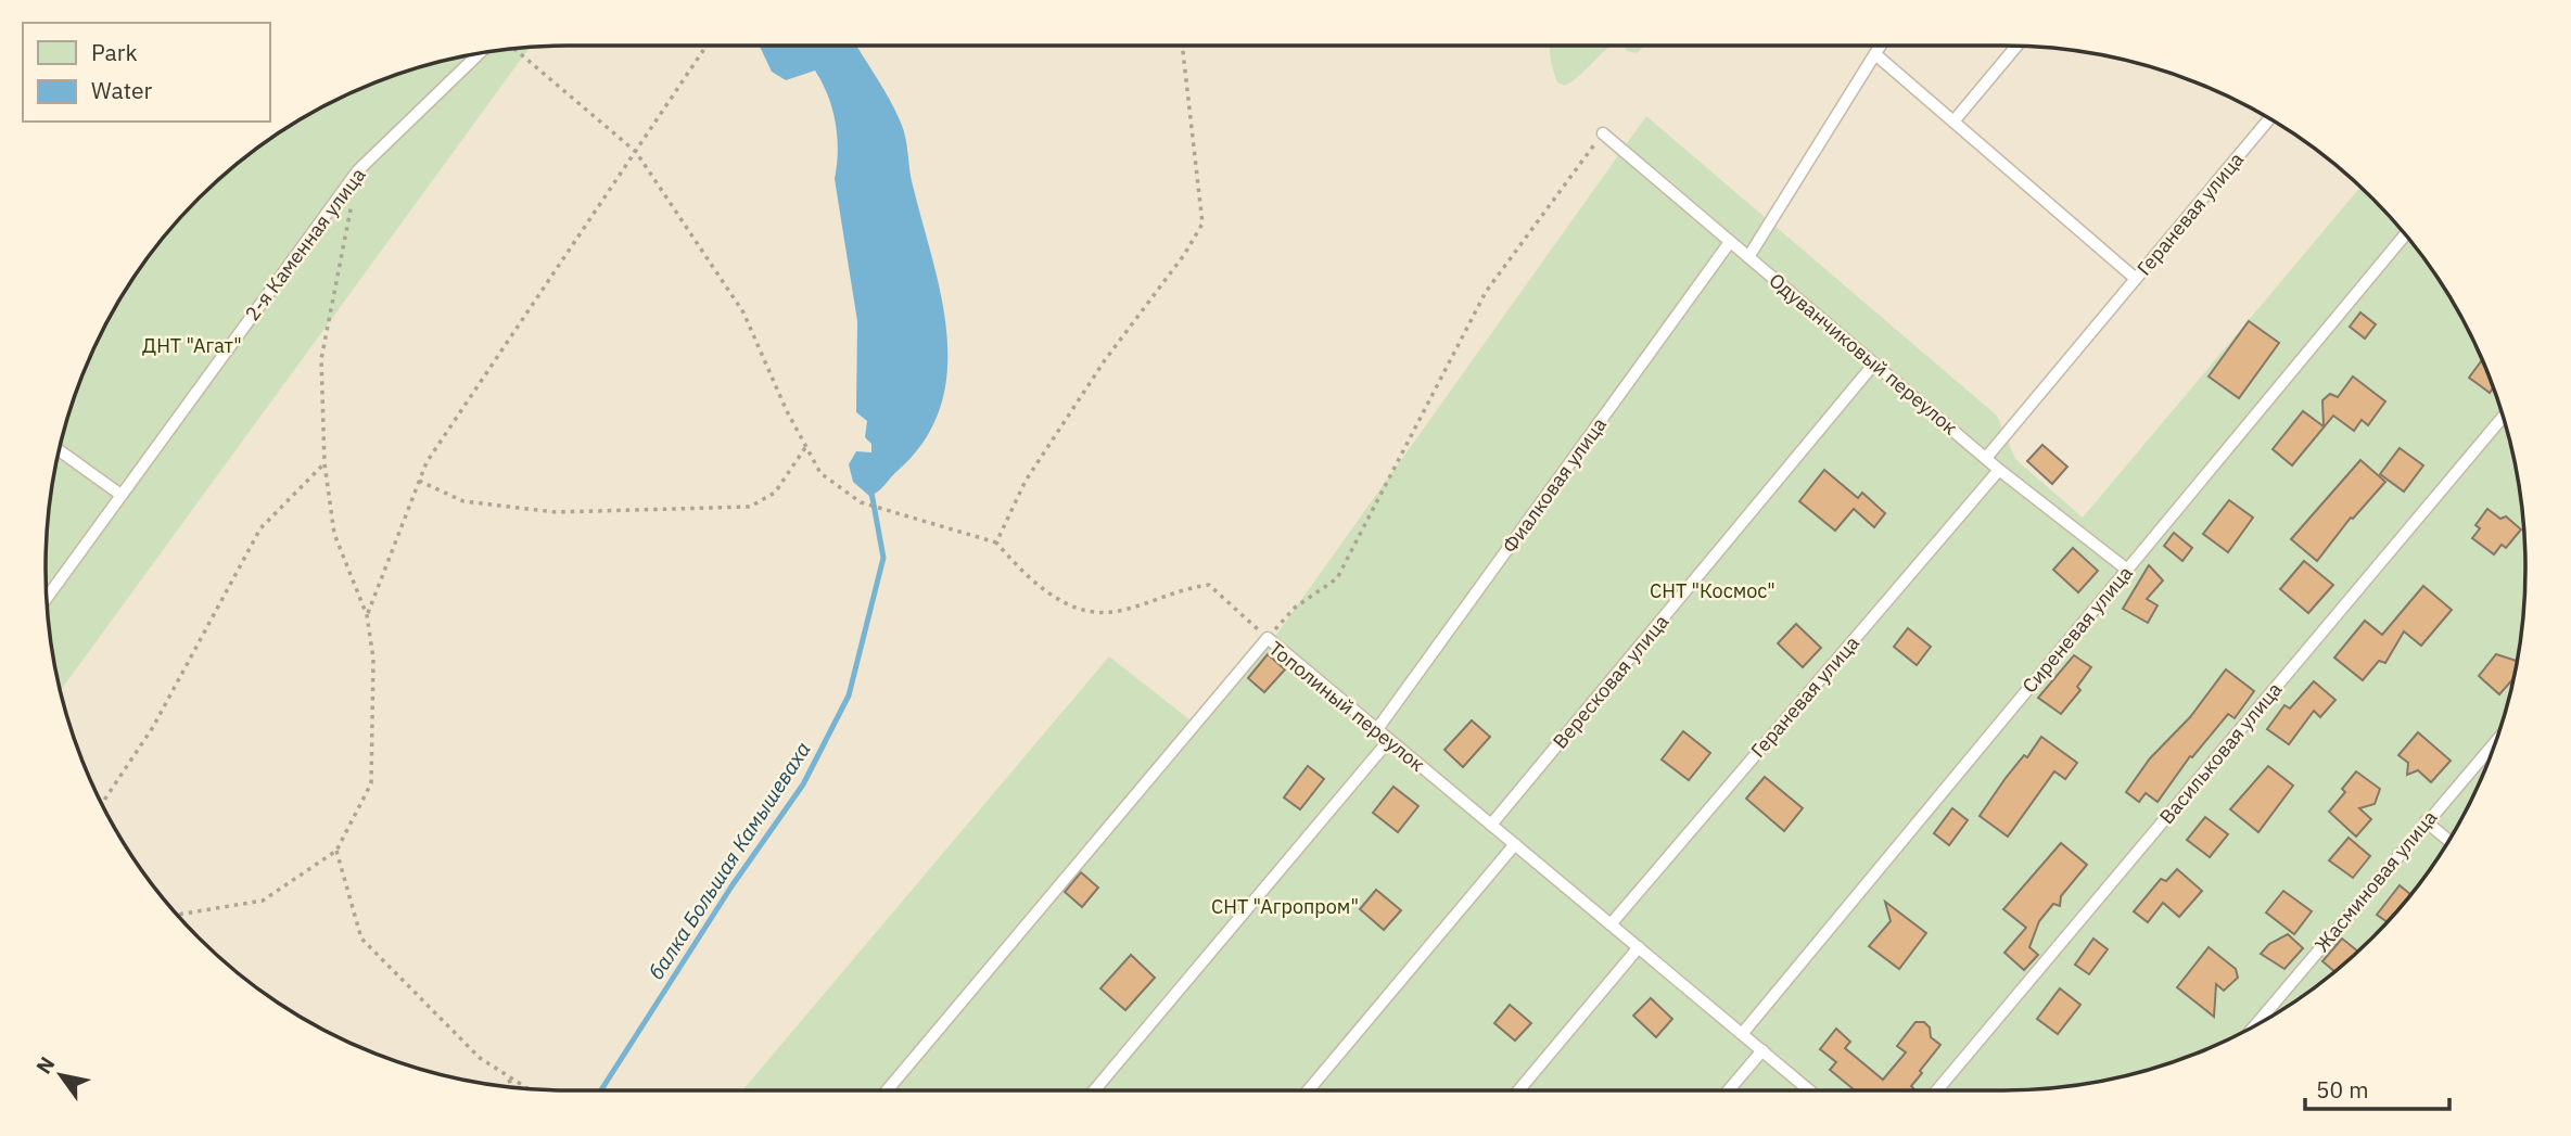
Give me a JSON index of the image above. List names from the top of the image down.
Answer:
{
  "streets": {
    "lane": [
      "Гераневая улица",
      "2-я Каменная улица",
      "Одуванчиковый переулок",
      "Фиалковая улица",
      "Сиреневая улица",
      "Вересковая улица",
      "Тополиный переулок",
      "Васильковая улица",
      "Жасминовая улица"
    ]
  },
  "crossings": [
    ["Гераневая улица", "Одуванчиковый переулок"],
    ["Гераневая улица", "Тополиный переулок"],
    ["Одуванчиковый переулок", "Фиалковая улица"],
    ["Одуванчиковый переулок", "Сиреневая улица"],
    ["Одуванчиковый переулок", "Вересковая улица"],
    ["Фиалковая улица", "Тополиный переулок"],
    ["Сиреневая улица", "Тополиный переулок"],
    ["Вересковая улица", "Тополиный переулок"]
  ],
  "water": ["балка Большая Камышеваха"],
  "parks": ["ДНТ \"Агат\"", "СНТ \"Космос\"", "СНТ \"Агропром\""],
  "legend": ["Park", "Water"],
  "scale_bar": "50 m",
  "north": "top left"
}
